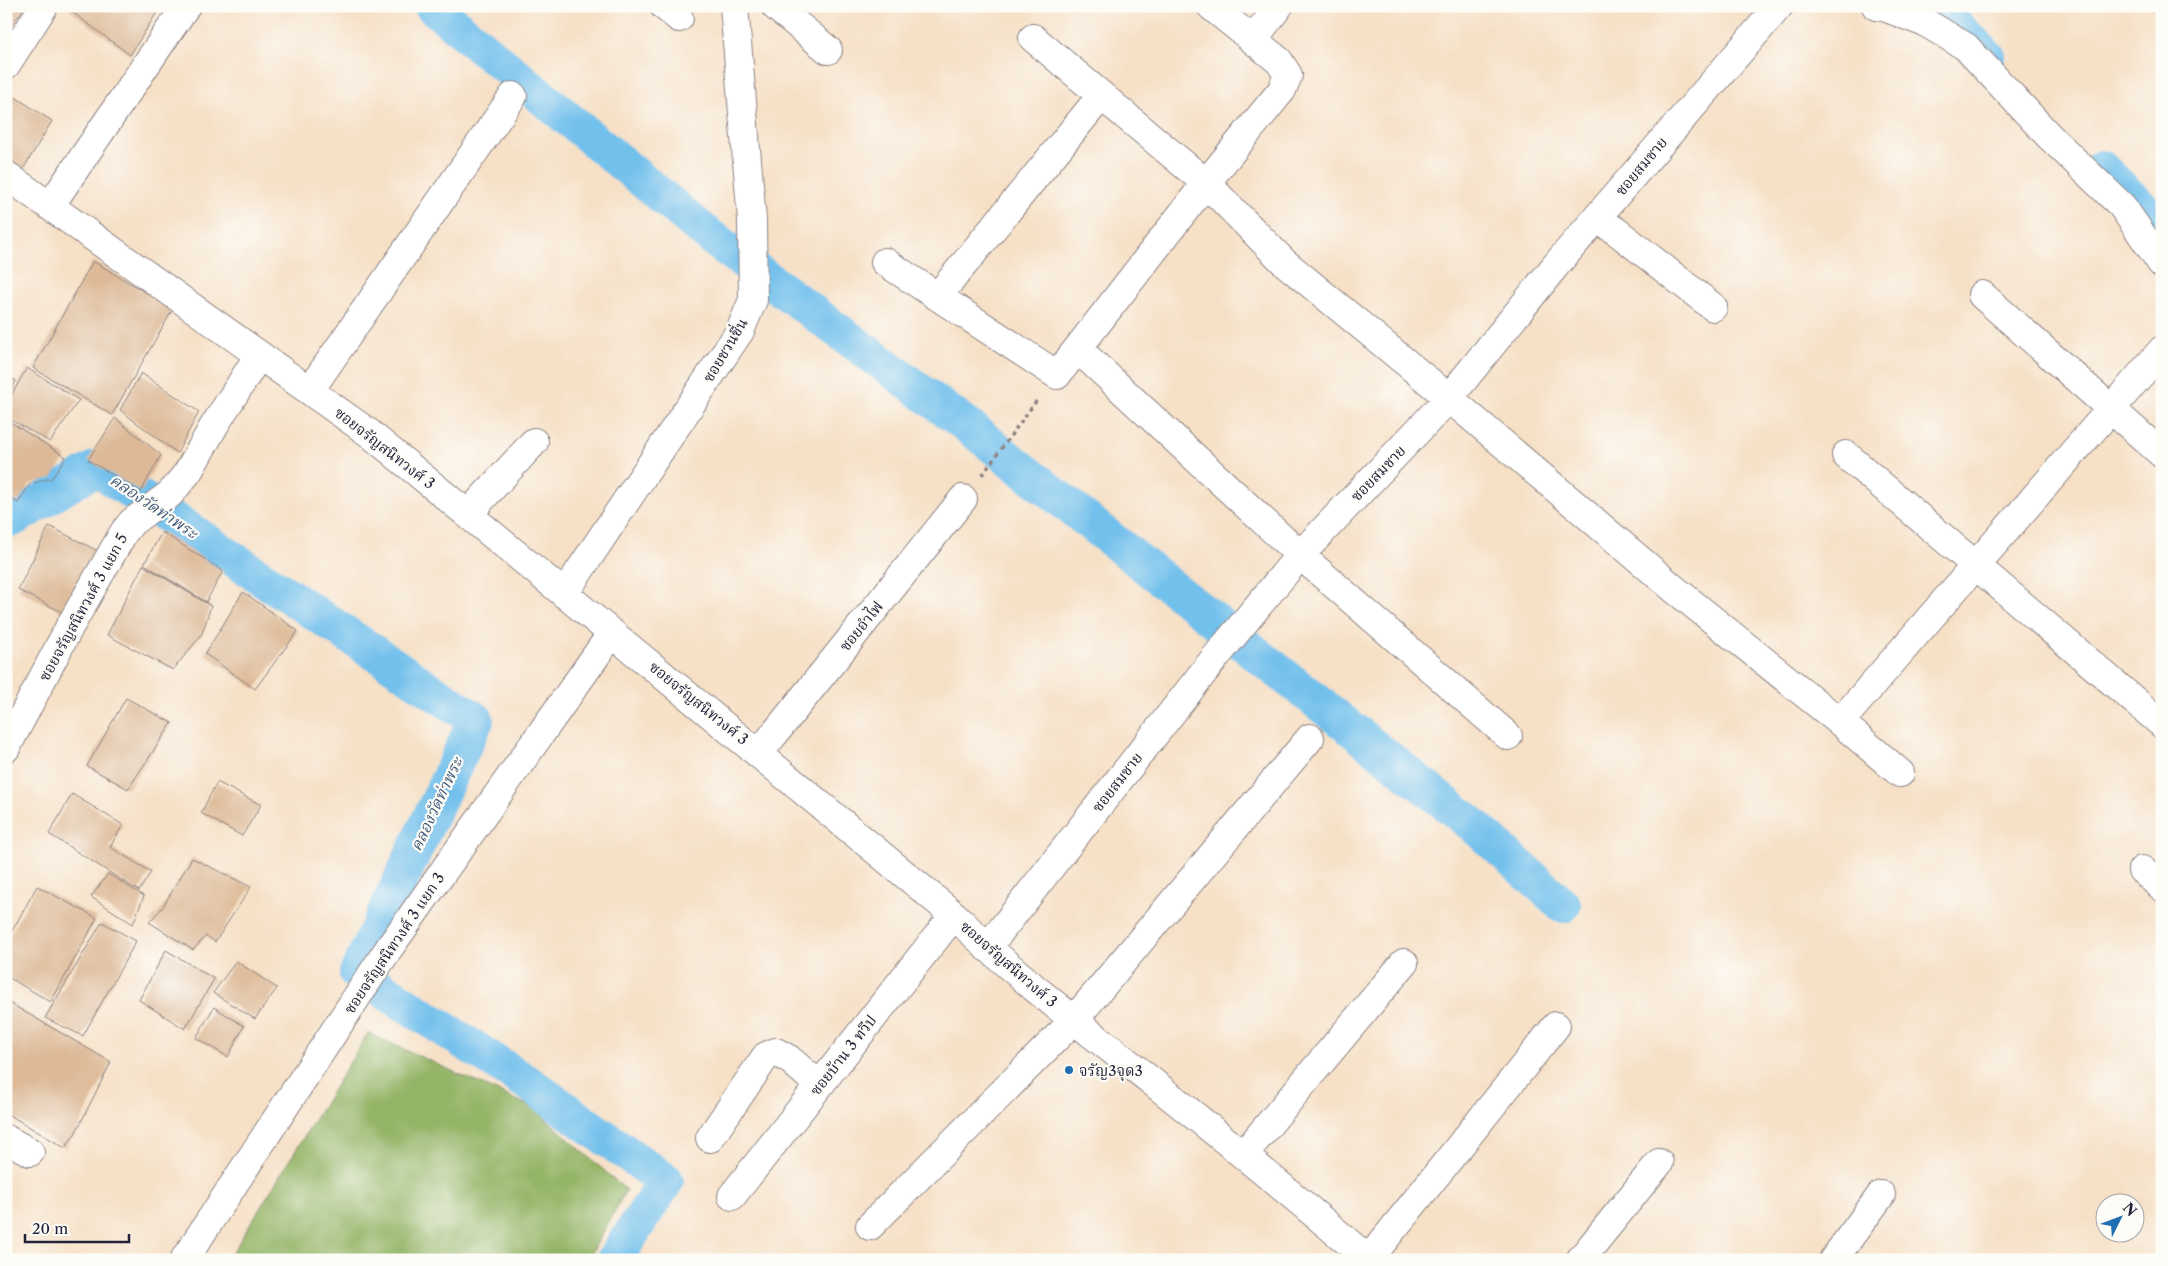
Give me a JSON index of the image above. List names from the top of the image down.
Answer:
{
  "streets": {
    "street": [
      "ซอยสมชาย",
      "ซอยชวนชื่น",
      "ซอยจรัญสนิทวงศ์ 3",
      "ซอยจรัญสนิทวงศ์ 3 แยก 5",
      "ซอยอำไฟ",
      "ซอยจรัญสนิทวงศ์ 3 แยก 3",
      "ซอยบ้าน 3 ทวีป"
    ]
  },
  "crossings": [
    ["ซอยสมชาย", "ซอยจรัญสนิทวงศ์ 3"],
    ["ซอยชวนชื่น", "ซอยจรัญสนิทวงศ์ 3"],
    ["ซอยจรัญสนิทวงศ์ 3", "ซอยจรัญสนิทวงศ์ 3 แยก 5"],
    ["ซอยจรัญสนิทวงศ์ 3", "ซอยอำไฟ"],
    ["ซอยจรัญสนิทวงศ์ 3", "ซอยจรัญสนิทวงศ์ 3 แยก 3"],
    ["ซอยจรัญสนิทวงศ์ 3", "ซอยบ้าน 3 ทวีป"]
  ],
  "water": ["คลองวัดท่าพระ"],
  "places": ["จรัญ3จุด3"],
  "scale_bar": "20 m",
  "north": "top right"
}
